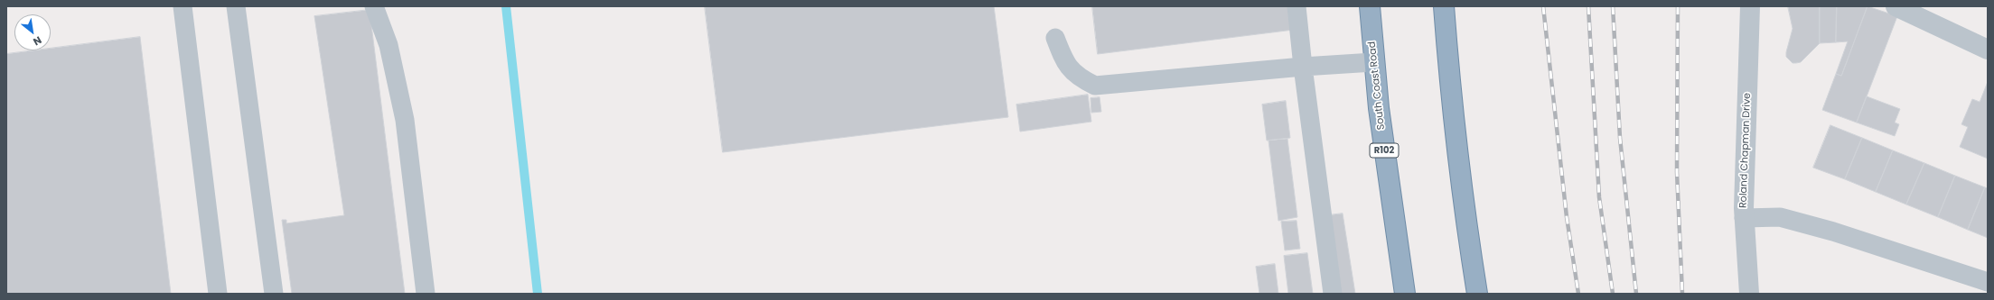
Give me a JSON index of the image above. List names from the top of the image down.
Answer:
{
  "streets": {
    "highway": ["South Coast Road", "R102"],
    "street": ["Roland Chapman Drive"]
  },
  "north": "bottom right"
}
